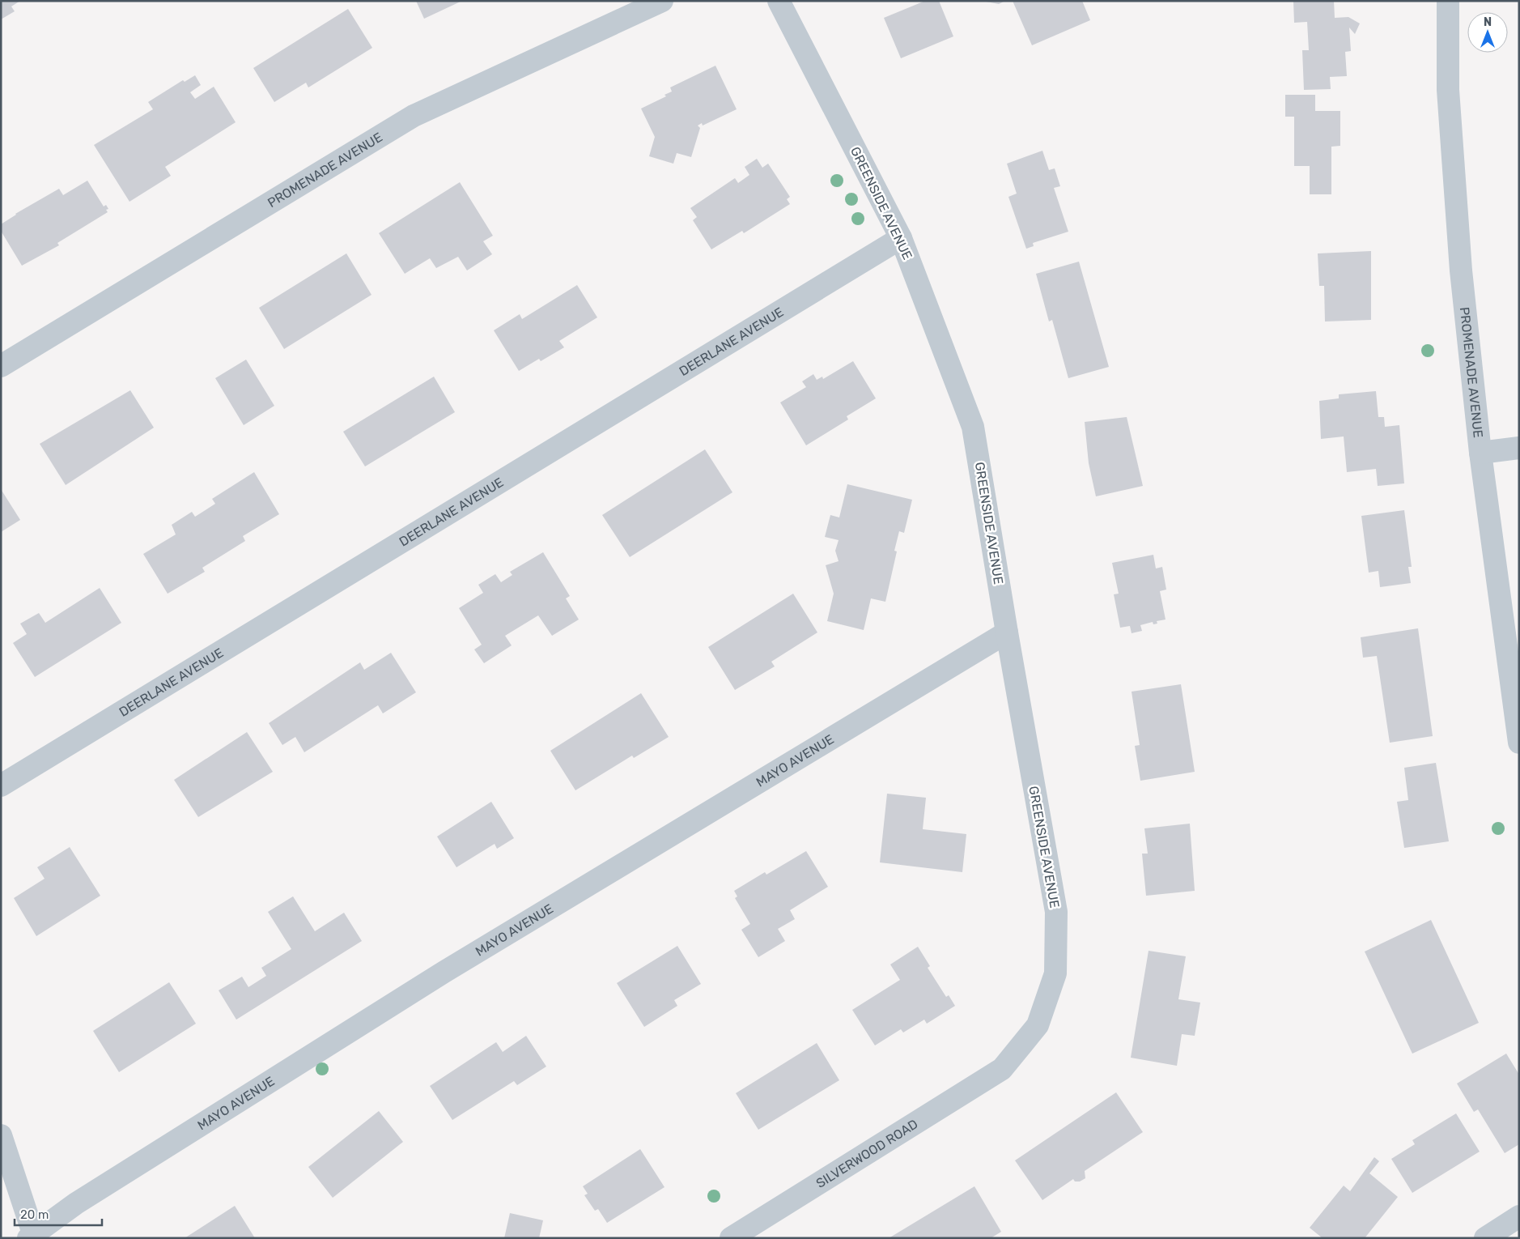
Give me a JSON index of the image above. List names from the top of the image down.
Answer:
{
  "streets": {
    "street": [
      "PROMENADE AVENUE",
      "GREENSIDE AVENUE",
      "DEERLANE AVENUE",
      "MAYO AVENUE",
      "SILVERWOOD ROAD"
    ]
  },
  "crossings": [
    ["GREENSIDE AVENUE", "DEERLANE AVENUE"],
    ["GREENSIDE AVENUE", "MAYO AVENUE"],
    ["GREENSIDE AVENUE", "SILVERWOOD ROAD"]
  ],
  "scale_bar": "20 m",
  "north": "top"
}
